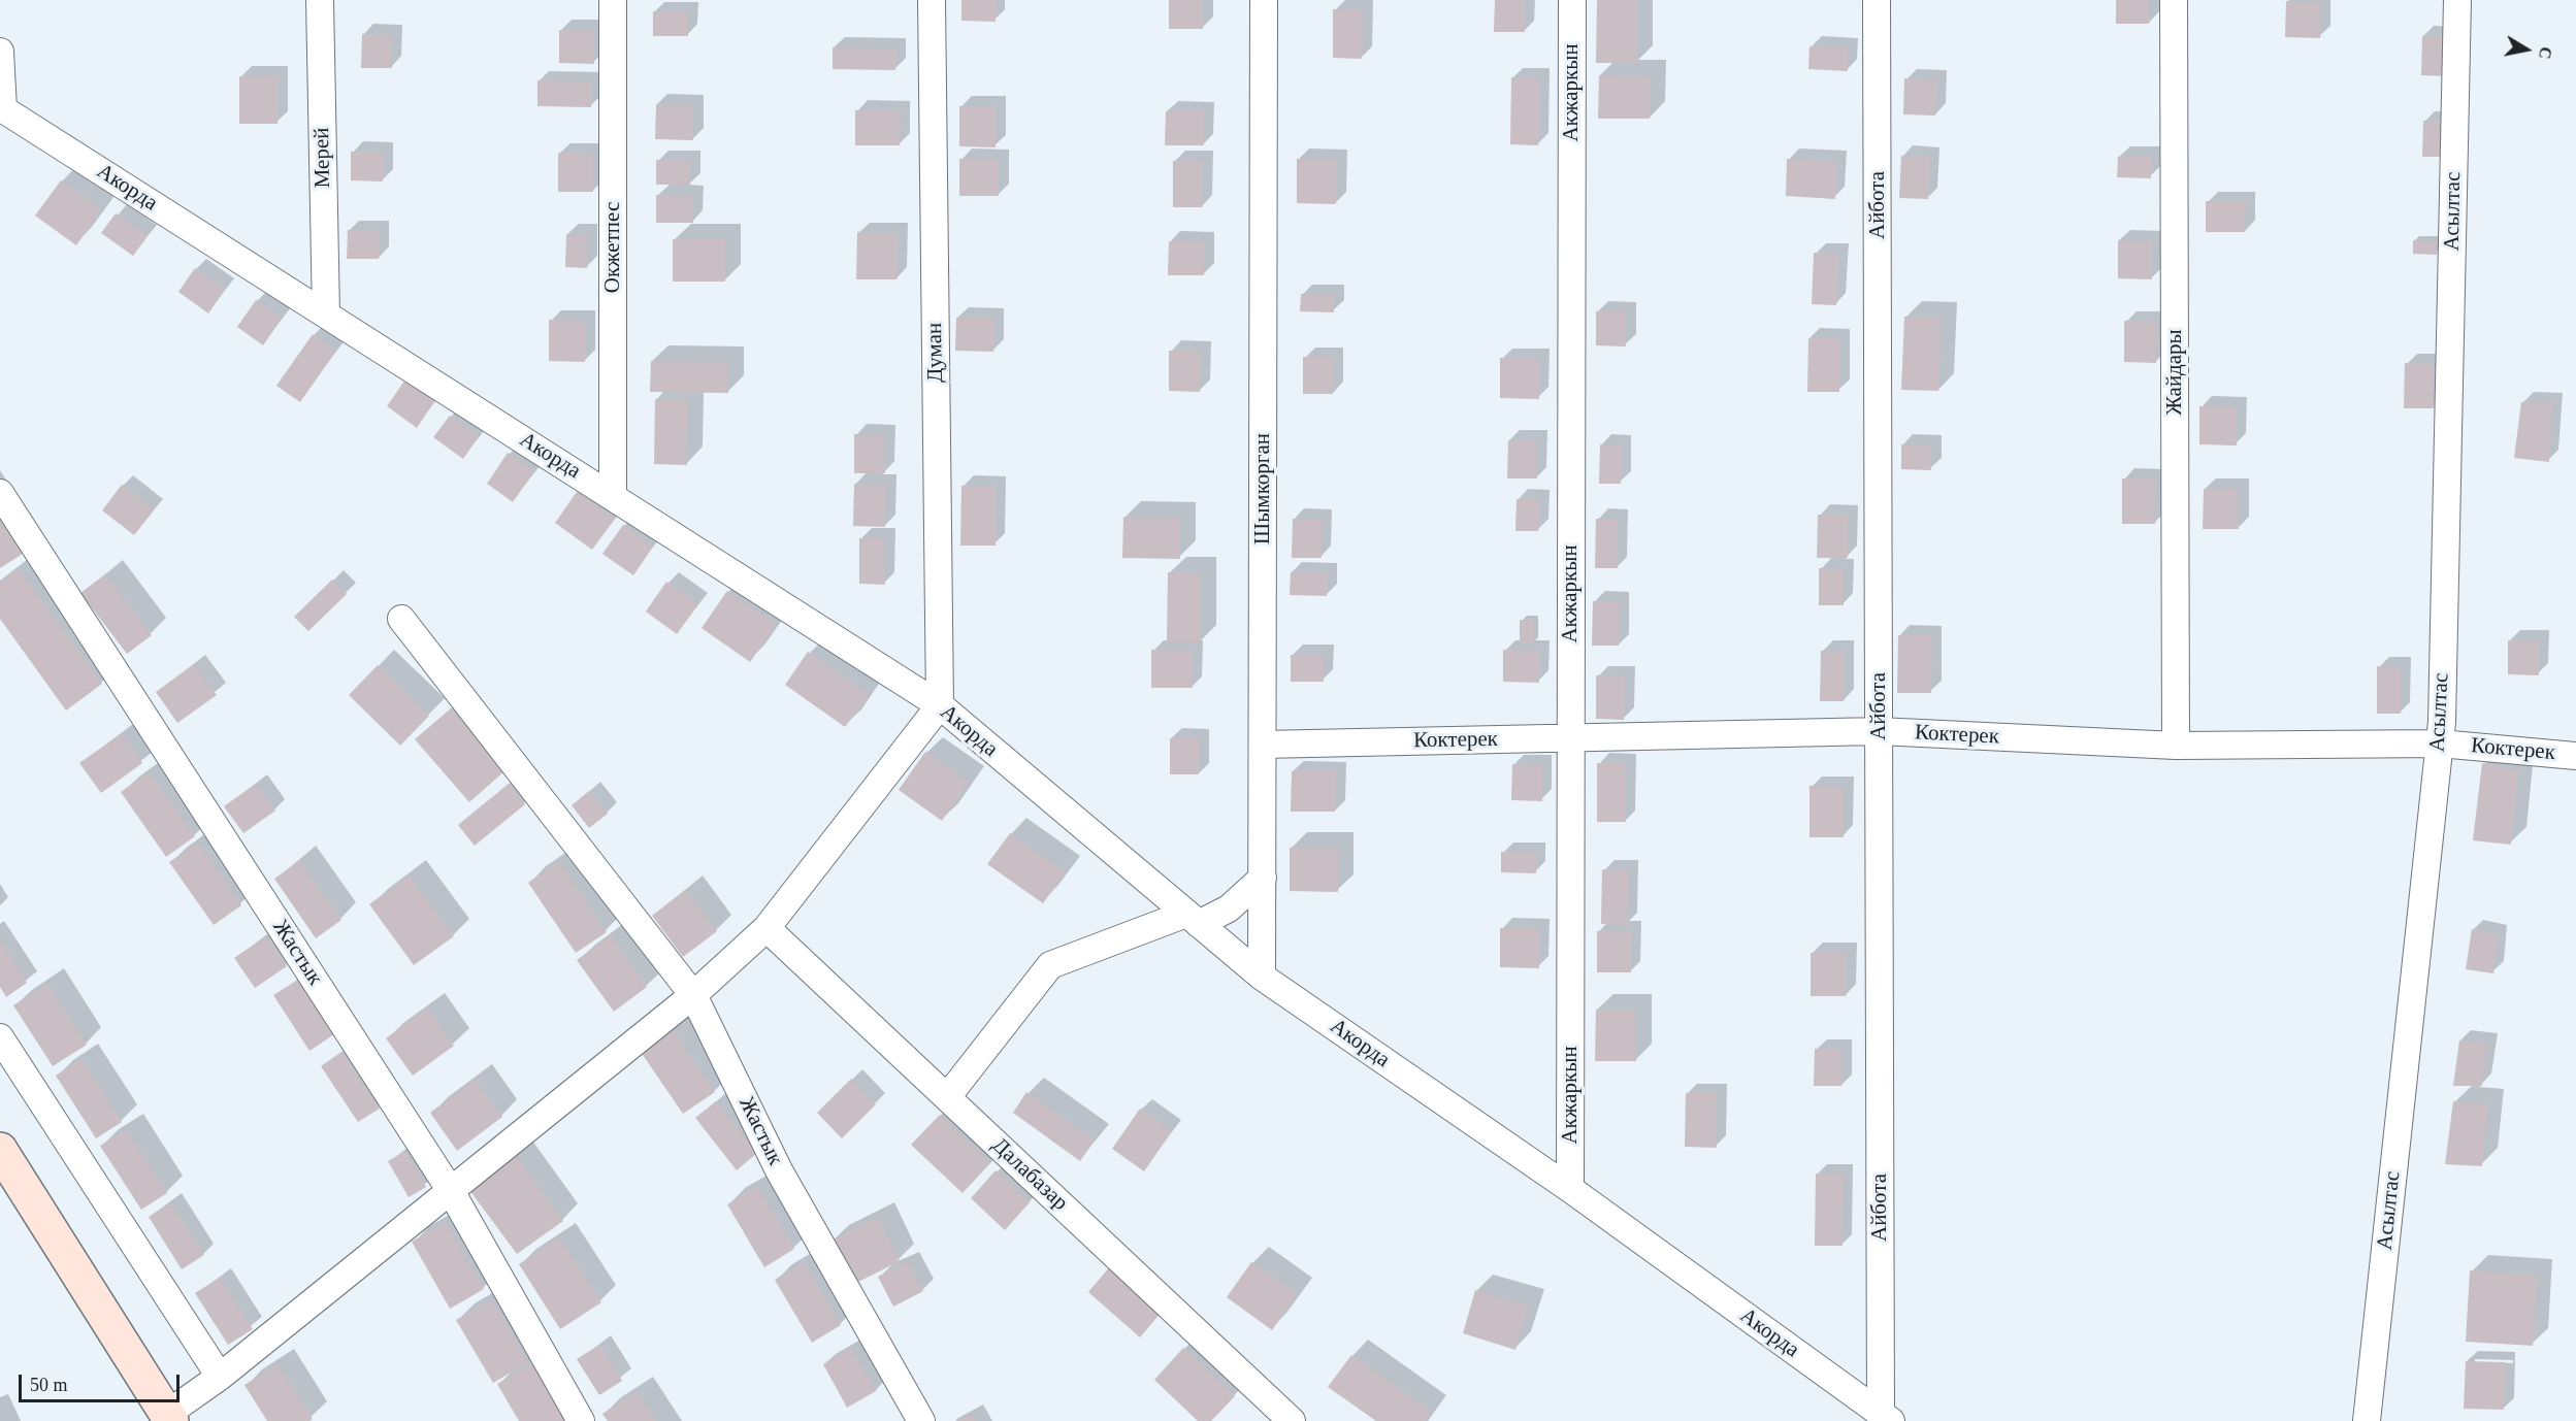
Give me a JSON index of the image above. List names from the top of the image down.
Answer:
{
  "streets": {
    "street": [
      "Акжаркын",
      "Мерей",
      "Акорда",
      "Айбота",
      "Асылтас",
      "Окжетпес",
      "Думан",
      "Жайдары",
      "Шымкорган",
      "Коктерек",
      "Жастык",
      "Далабазар"
    ]
  },
  "crossings": [
    ["Акжаркын", "Акорда"],
    ["Акжаркын", "Коктерек"],
    ["Мерей", "Акорда"],
    ["Акорда", "Айбота"],
    ["Акорда", "Окжетпес"],
    ["Акорда", "Думан"],
    ["Акорда", "Шымкорган"],
    ["Айбота", "Коктерек"],
    ["Асылтас", "Коктерек"],
    ["Жайдары", "Коктерек"],
    ["Шымкорган", "Коктерек"]
  ],
  "scale_bar": "50 m",
  "north": "right"
}
